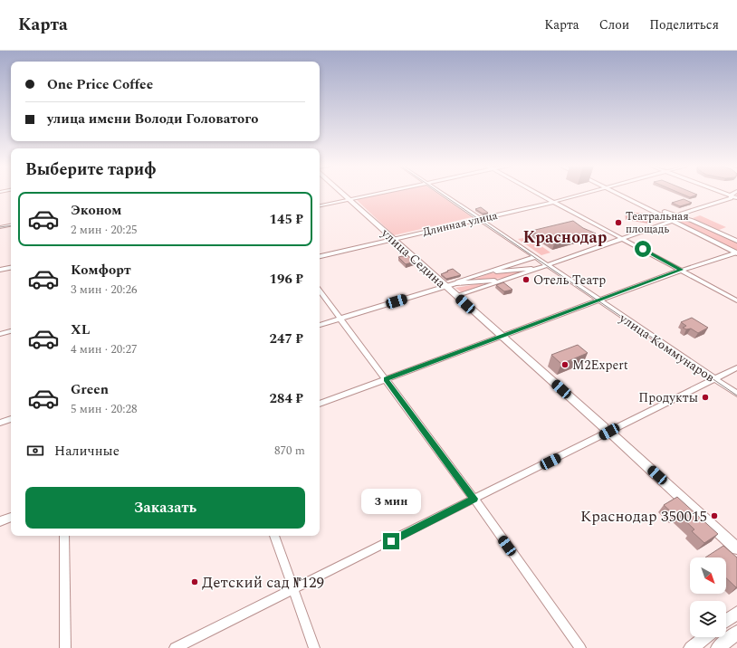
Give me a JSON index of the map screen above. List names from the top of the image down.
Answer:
{
  "streets": {
    "main road": ["улица Седина"],
    "street": ["Длинная улица", "улица Коммунаров"]
  },
  "crossings": [
    ["Длинная улица", "улица Седина"],
    ["Длинная улица", "улица Коммунаров"]
  ],
  "districts": ["Краснодар"],
  "places": [
    "Театральная площадь",
    "Отель Театр",
    "M2Expert",
    "Продукты",
    "Краснодар 350015",
    "Детский сад №129"
  ],
  "north": "bottom right",
  "page": {
    "header": "Карта",
    "nav": ["Карта", "Слои", "Поделиться"],
    "banner": ["One Price Coffee", "улица имени Володи Головатого"],
    "heading": "Выберите тариф",
    "list": [
      {
        "name": "Эконом",
        "note": "2 мин · 20:25",
        "value": "145 ₽"
      },
      {
        "name": "Комфорт",
        "note": "3 мин · 20:26",
        "value": "196 ₽"
      },
      {
        "name": "XL",
        "note": "4 мин · 20:27",
        "value": "247 ₽"
      },
      {
        "name": "Green",
        "note": "5 мин · 20:28",
        "value": "284 ₽"
      }
    ],
    "pay": ["Наличные", "870 m"],
    "buttons": "Заказать",
    "bubble": "3 мин"
  }
}
